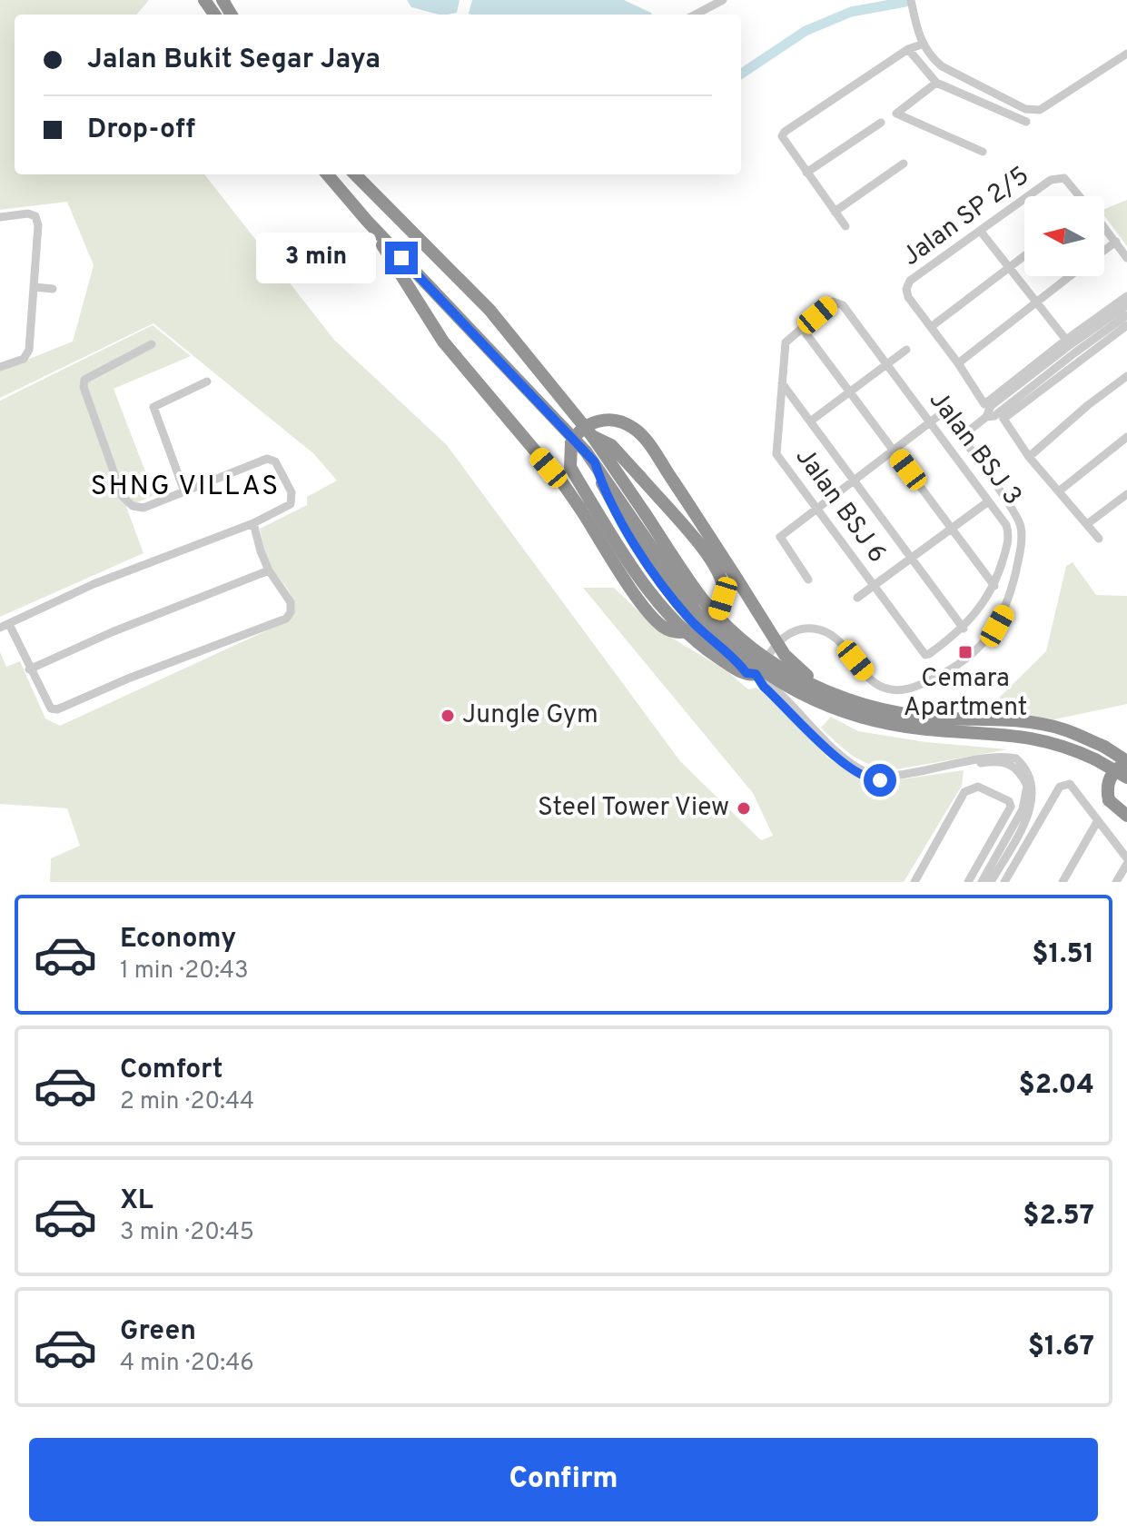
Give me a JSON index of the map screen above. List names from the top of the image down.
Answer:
{
  "streets": {
    "street": ["Jalan SP 2/5", "Jalan BSJ 3", "Jalan BSJ 6"]
  },
  "crossings": [
    ["Jalan BSJ 3", "Jalan BSJ 6"]
  ],
  "districts": ["SHNG VILLAS"],
  "places": {
    "transit": ["Cemara Apartment"],
    "other": ["Jungle Gym", "Steel Tower View"]
  },
  "north": "left",
  "page": {
    "banner": ["Jalan Bukit Segar Jaya", "Drop-off"],
    "bubble": "3 min",
    "list": [
      {
        "name": "Economy",
        "note": "1 min · 20:43",
        "value": "$1.51"
      },
      {
        "name": "Comfort",
        "note": "2 min · 20:44",
        "value": "$2.04"
      },
      {
        "name": "XL",
        "note": "3 min · 20:45",
        "value": "$2.57"
      },
      {
        "name": "Green",
        "note": "4 min · 20:46",
        "value": "$1.67"
      }
    ],
    "buttons": "Confirm"
  }
}
